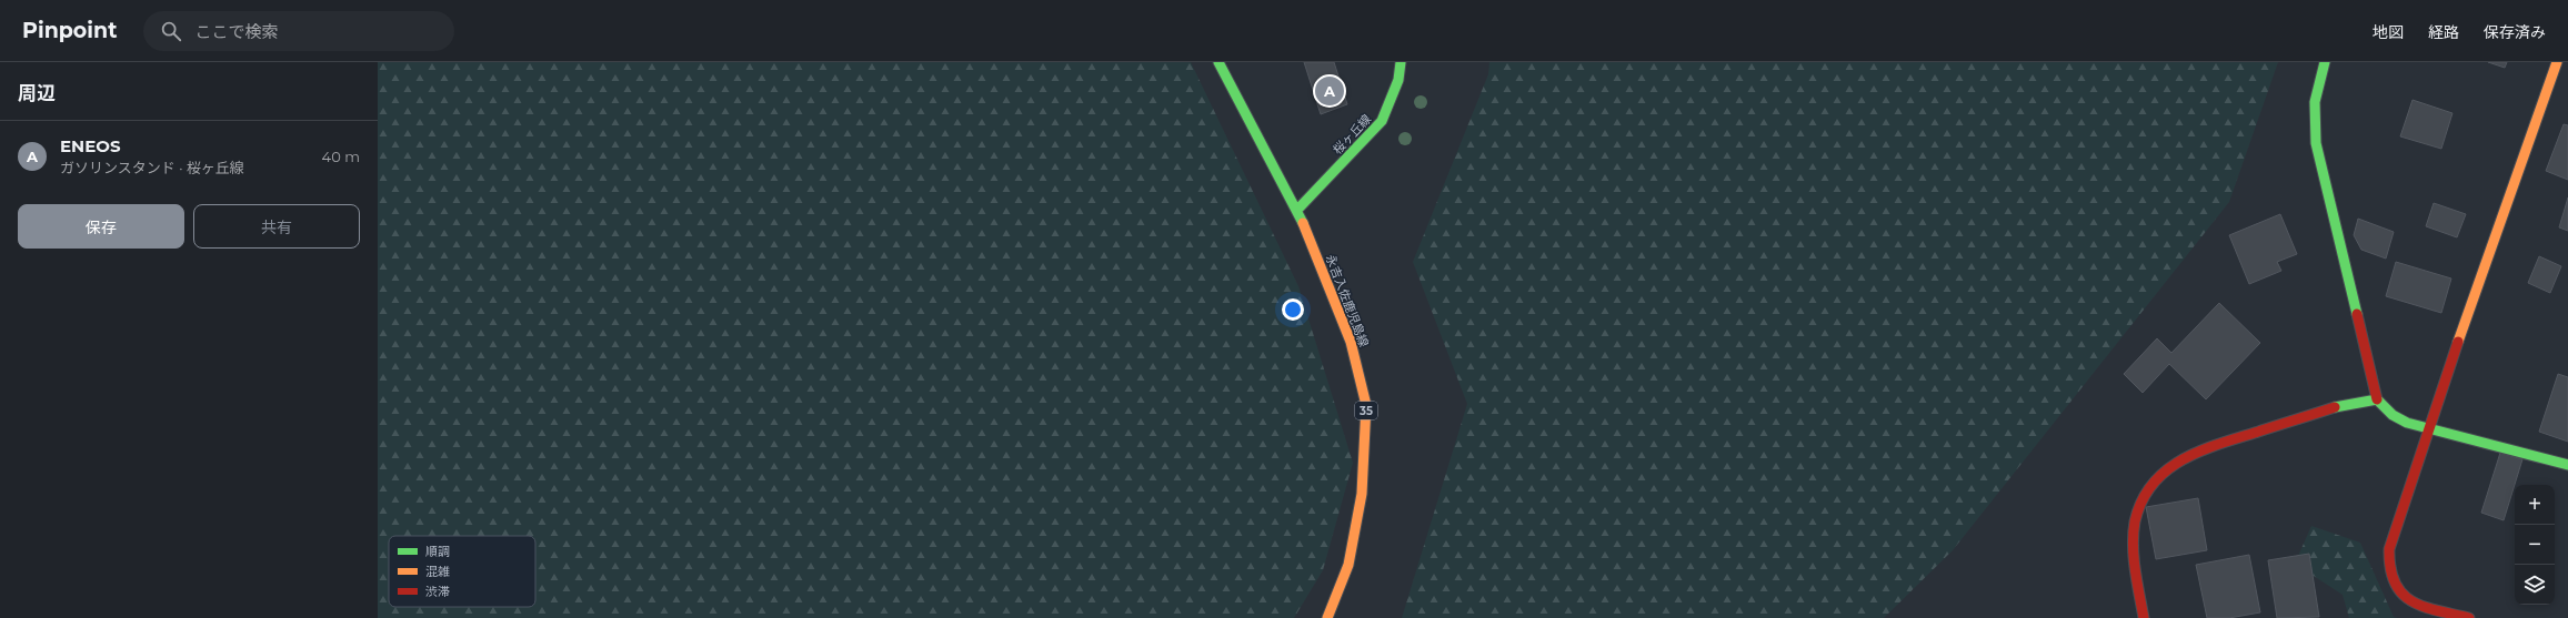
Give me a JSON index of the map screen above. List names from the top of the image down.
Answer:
{
  "streets": {
    "street": ["桜ヶ丘線", "永吉入佐鹿児島線", "35"]
  },
  "crossings": [
    ["桜ヶ丘線", "永吉入佐鹿児島線"]
  ],
  "legend": ["順調", "混雑", "渋滞"],
  "page": {
    "header": "Pinpoint",
    "search": "ここで検索",
    "nav": ["地図", "経路", "保存済み"],
    "heading": "周辺",
    "pins": "A",
    "list": [
      {
        "mark": "A",
        "name": "ENEOS",
        "note": "ガソリンスタンド · 桜ヶ丘線",
        "value": "40 m"
      }
    ],
    "buttons": ["保存", "共有"],
    "map_buttons": ["+", "−"]
  }
}
